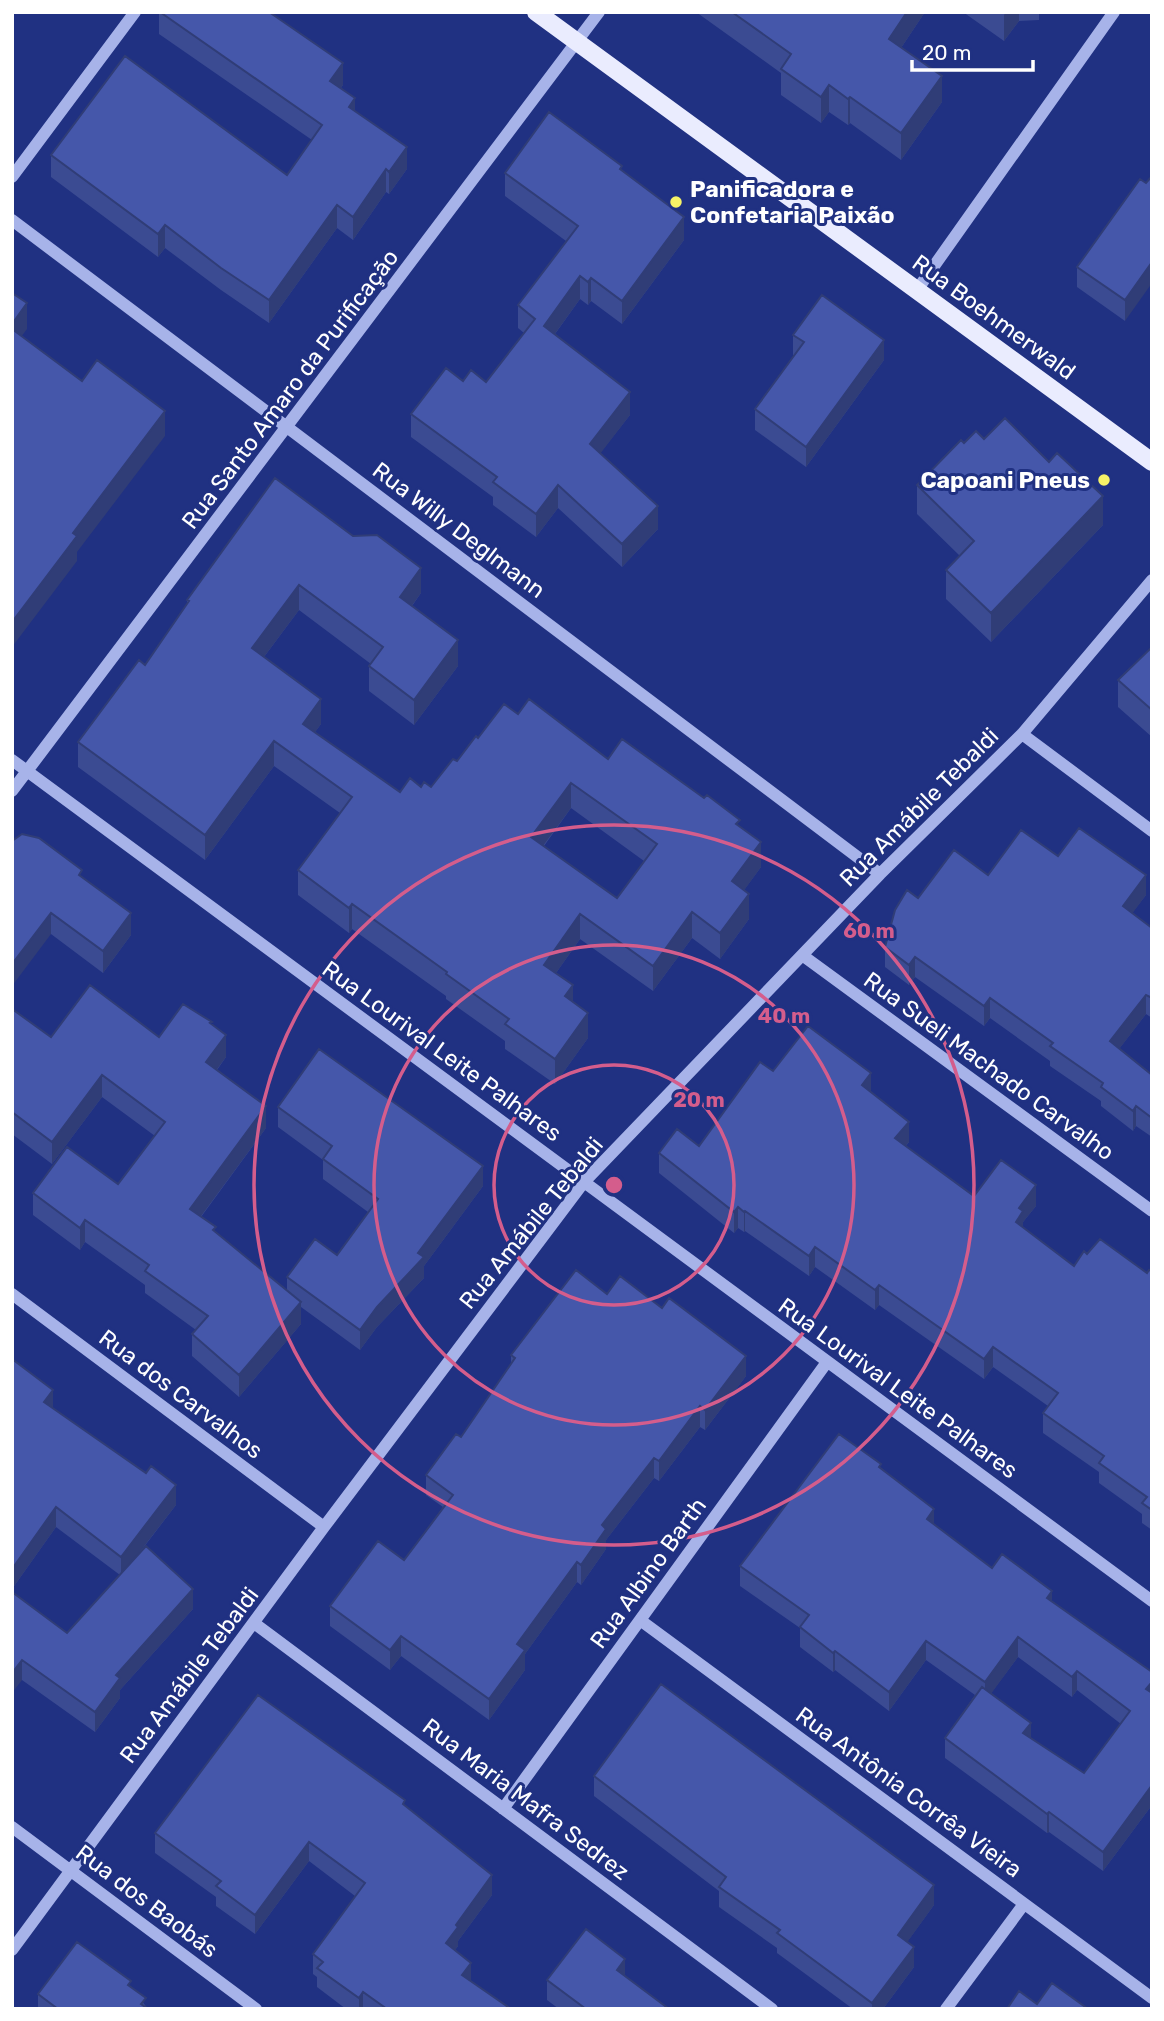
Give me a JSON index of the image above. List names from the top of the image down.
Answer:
{
  "streets": {
    "main road": ["Rua Boehmerwald"],
    "street": [
      "Rua Santo Amaro da Purificação",
      "Rua Willy Deglmann",
      "Rua Amábile Tebaldi",
      "Rua Lourival Leite Palhares",
      "Rua Sueli Machado Carvalho",
      "Rua dos Carvalhos",
      "Rua Albino Barth",
      "Rua Antônia Corrêa Vieira",
      "Rua Maria Mafra Sedrez",
      "Rua dos Baobás"
    ]
  },
  "crossings": [
    ["Rua Boehmerwald", "Rua Santo Amaro da Purificação"],
    ["Rua Santo Amaro da Purificação", "Rua Willy Deglmann"],
    ["Rua Santo Amaro da Purificação", "Rua Lourival Leite Palhares"],
    ["Rua Willy Deglmann", "Rua Amábile Tebaldi"],
    ["Rua Amábile Tebaldi", "Rua Lourival Leite Palhares"],
    ["Rua Amábile Tebaldi", "Rua Sueli Machado Carvalho"],
    ["Rua Amábile Tebaldi", "Rua dos Carvalhos"],
    ["Rua Amábile Tebaldi", "Rua Maria Mafra Sedrez"],
    ["Rua Amábile Tebaldi", "Rua dos Baobás"],
    ["Rua Lourival Leite Palhares", "Rua Albino Barth"],
    ["Rua Albino Barth", "Rua Antônia Corrêa Vieira"],
    ["Rua Albino Barth", "Rua Maria Mafra Sedrez"]
  ],
  "places": ["Panificadora e Confetaria Paixão", "Capoani Pneus"],
  "scale_bar": "20 m",
  "rings": ["60 m", "40 m", "20 m"]
}
